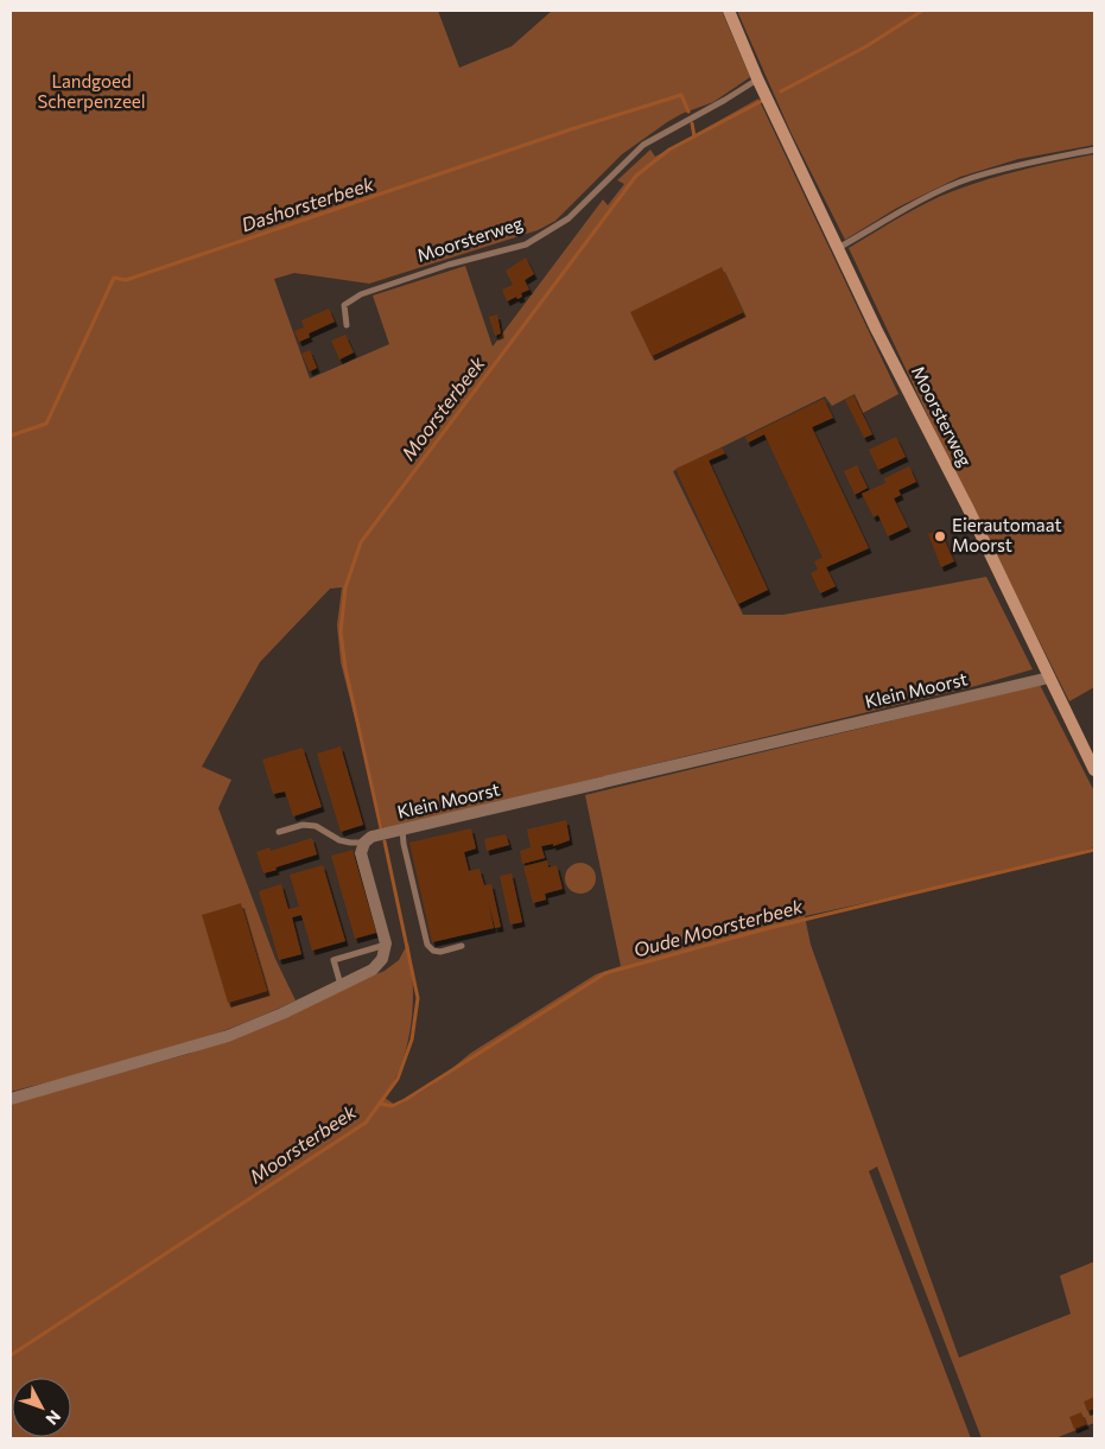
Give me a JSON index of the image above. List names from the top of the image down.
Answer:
{
  "streets": {
    "street": ["Moorsterweg", "Klein Moorst"]
  },
  "crossings": [
    ["Moorsterweg", "Klein Moorst"]
  ],
  "water": ["Dashorsterbeek", "Moorsterbeek", "Oude Moorsterbeek"],
  "parks": ["Landgoed Scherpenzeel"],
  "places": ["Eierautomaat Moorst"],
  "north": "bottom right"
}
